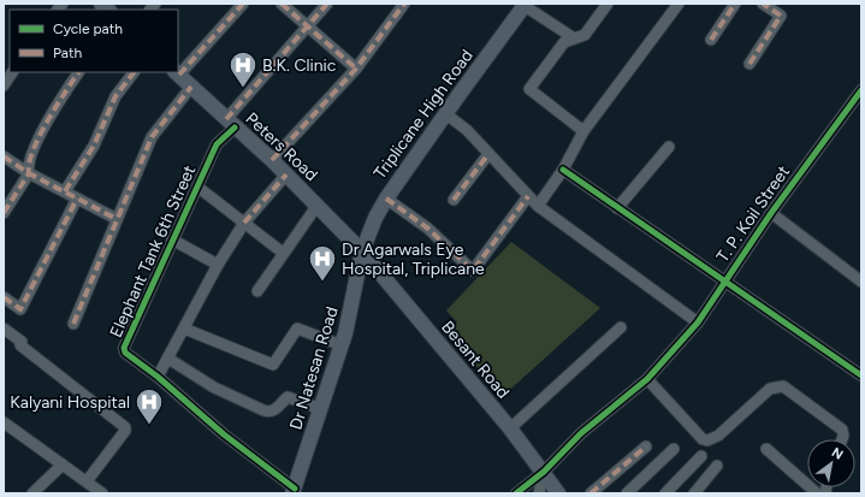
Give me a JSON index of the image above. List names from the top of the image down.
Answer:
{
  "streets": {
    "main road": [
      "Triplicane High Road",
      "Peters Road",
      "Besant Road",
      "Dr Natesan Road"
    ],
    "street": ["T. P. Koil Street", "Elephant Tank 6th Street"]
  },
  "crossings": [
    ["Triplicane High Road", "Peters Road"],
    ["Triplicane High Road", "Besant Road"],
    ["Triplicane High Road", "Dr Natesan Road"],
    ["Peters Road", "Elephant Tank 6th Street"],
    ["Peters Road", "Besant Road"],
    ["Peters Road", "Dr Natesan Road"],
    ["T. P. Koil Street", "Besant Road"],
    ["Elephant Tank 6th Street", "Dr Natesan Road"],
    ["Besant Road", "Dr Natesan Road"]
  ],
  "places": {
    "hospital": ["B.K. Clinic", "Dr Agarwals Eye Hospital, Triplicane", "Kalyani Hospital"]
  },
  "legend": ["Cycle path", "Path"],
  "north": "top right"
}
